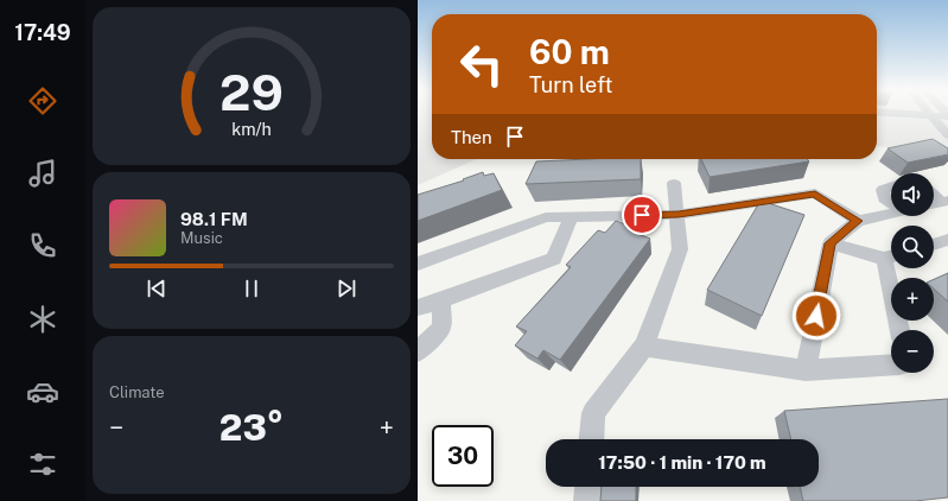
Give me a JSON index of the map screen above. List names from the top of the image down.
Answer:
{
  "page": {
    "tabs": "17:49",
    "turn": ["60 m", "Turn left"],
    "then": "Then",
    "map_buttons": ["+", "−"],
    "song": ["98.1 FM", "Music"],
    "tile": "Climate",
    "heat": ["−", "23°", "+"],
    "limit": "30",
    "trip": "17:50 · 1 min · 170 m",
    "gauge": ["29", "km/h"]
  }
}
